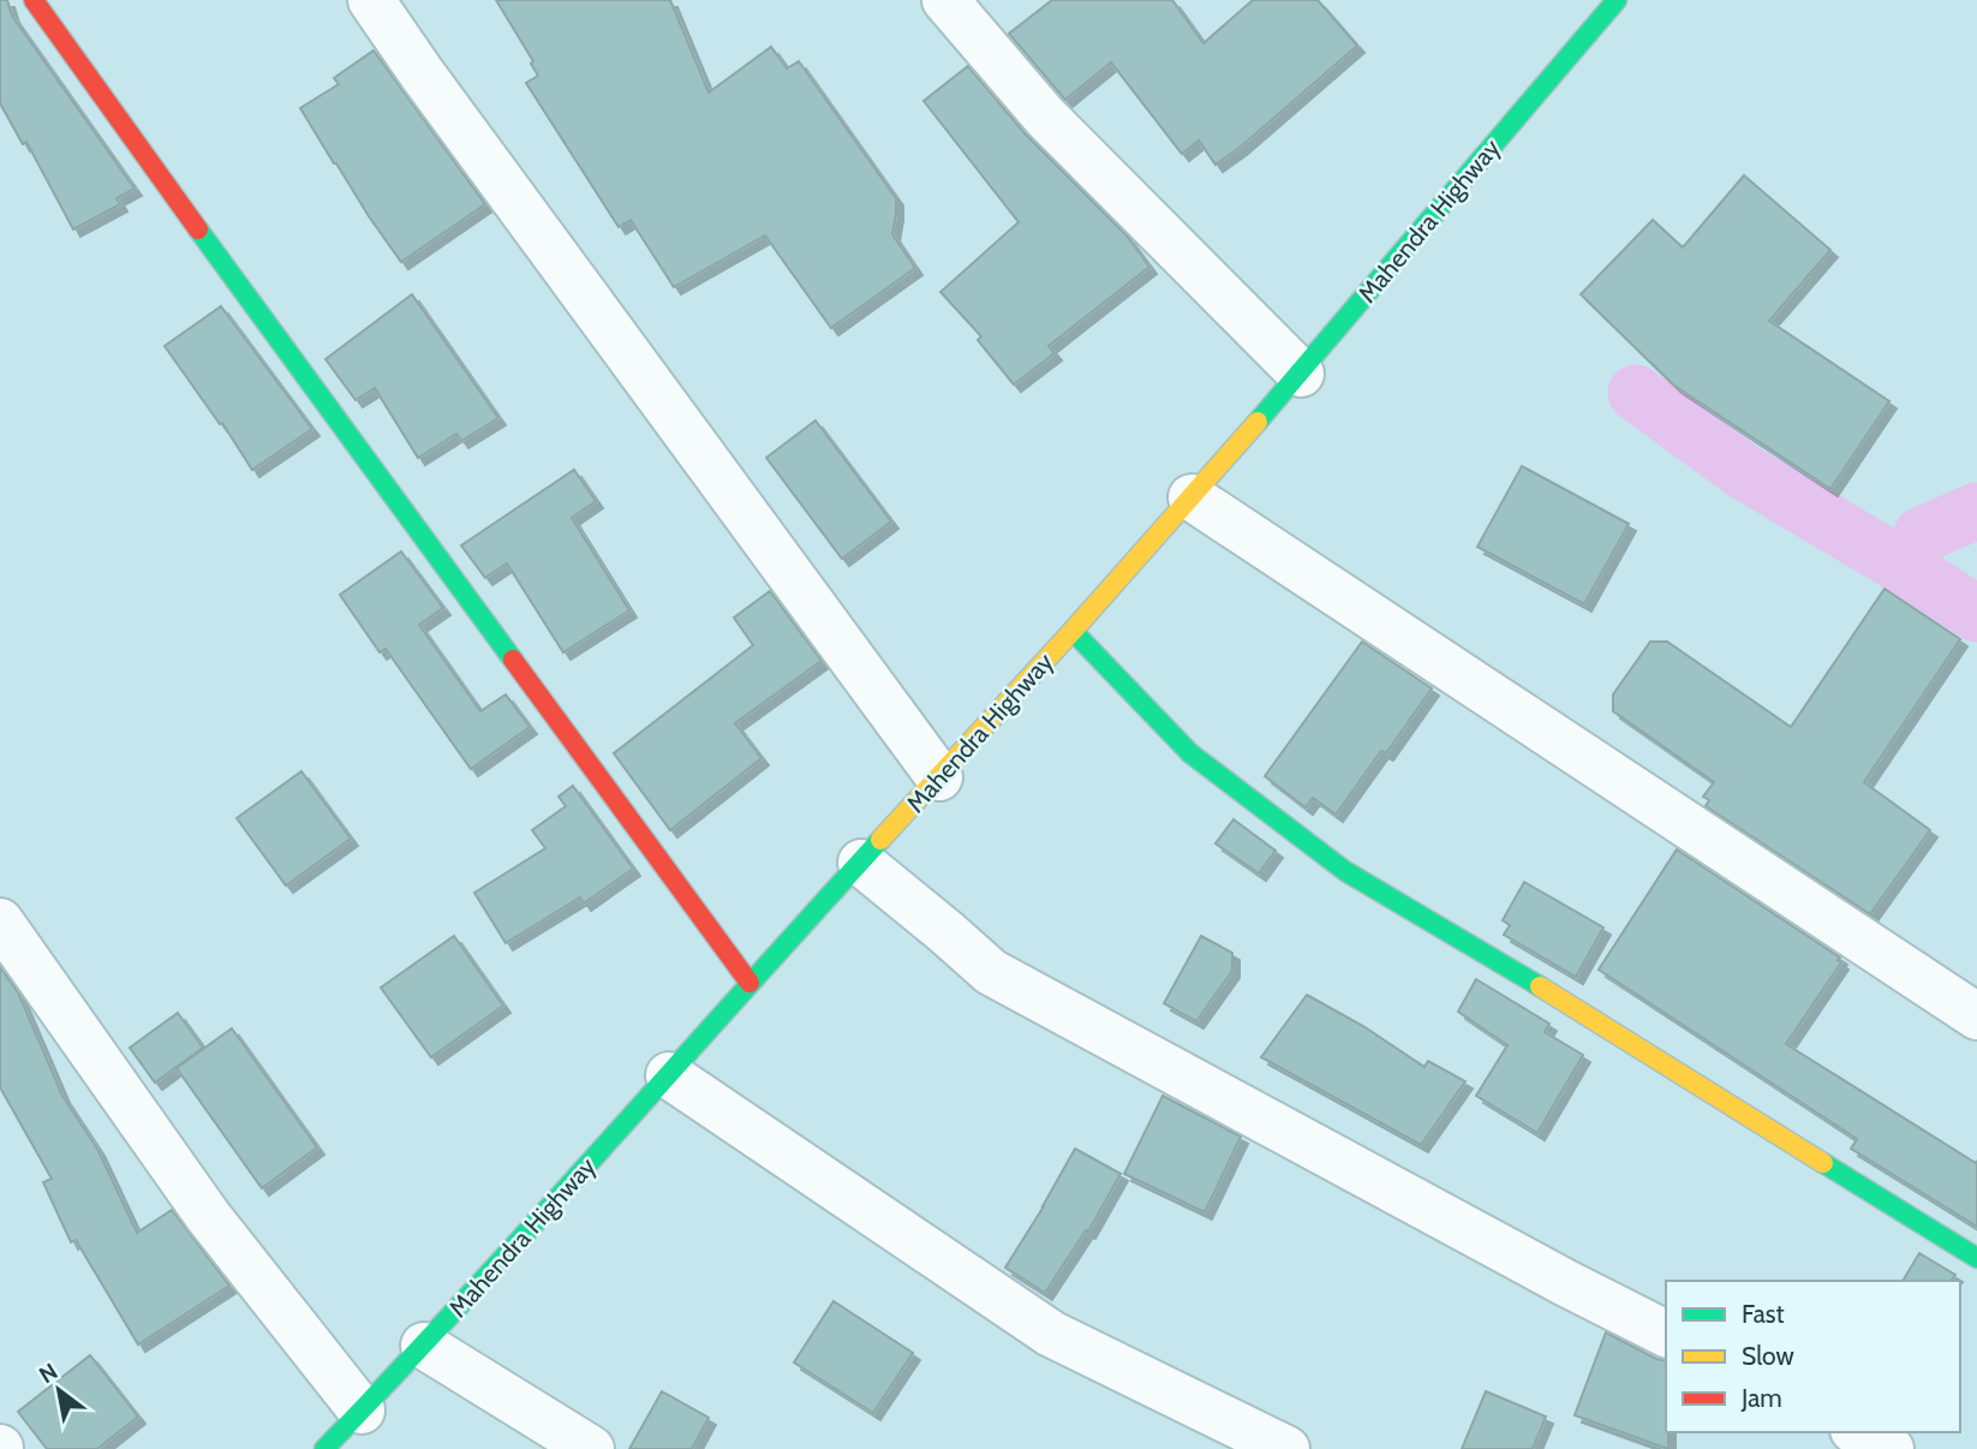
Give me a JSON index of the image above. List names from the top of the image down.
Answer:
{
  "streets": {
    "main road": ["Mahendra Highway"]
  },
  "legend": ["Fast", "Slow", "Jam"],
  "north": "top left"
}
